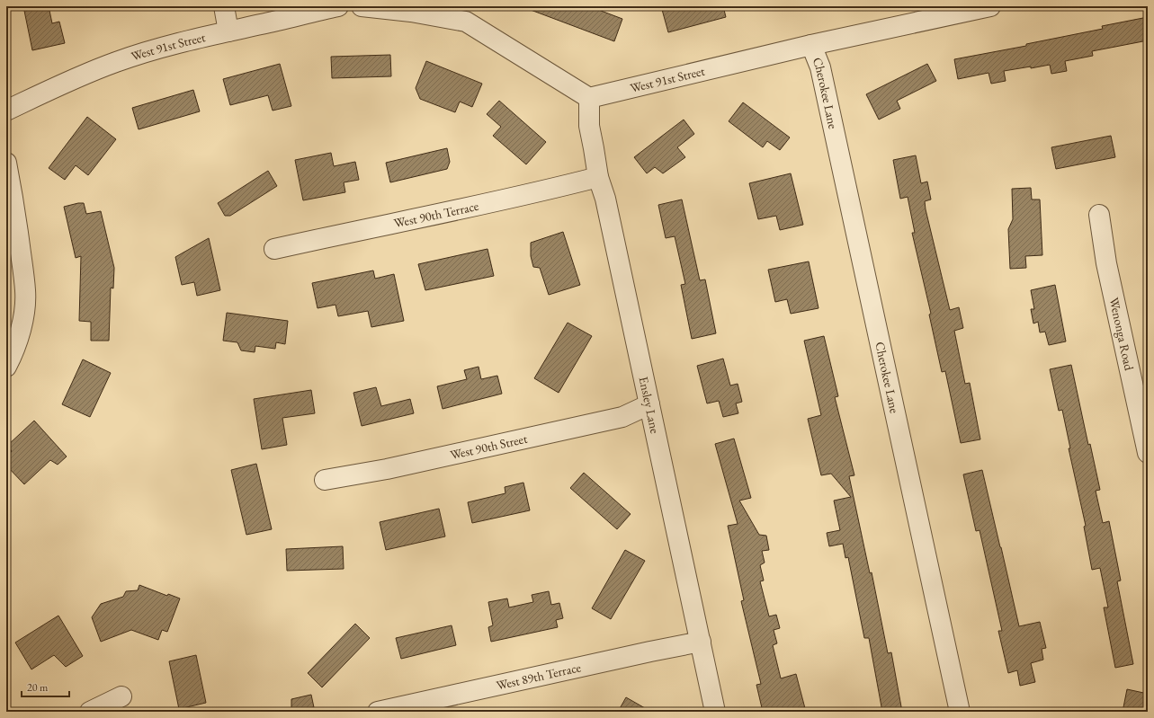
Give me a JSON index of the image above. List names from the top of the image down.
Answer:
{
  "streets": {
    "street": [
      "West 91st Street",
      "Cherokee Lane",
      "West 90th Terrace",
      "Wenonga Road",
      "Ensley Lane",
      "West 90th Street",
      "West 89th Terrace"
    ]
  },
  "crossings": [
    ["West 91st Street", "Cherokee Lane"],
    ["West 91st Street", "Ensley Lane"],
    ["West 90th Terrace", "Ensley Lane"],
    ["Ensley Lane", "West 90th Street"],
    ["Ensley Lane", "West 89th Terrace"]
  ],
  "scale_bar": "20 m"
}
